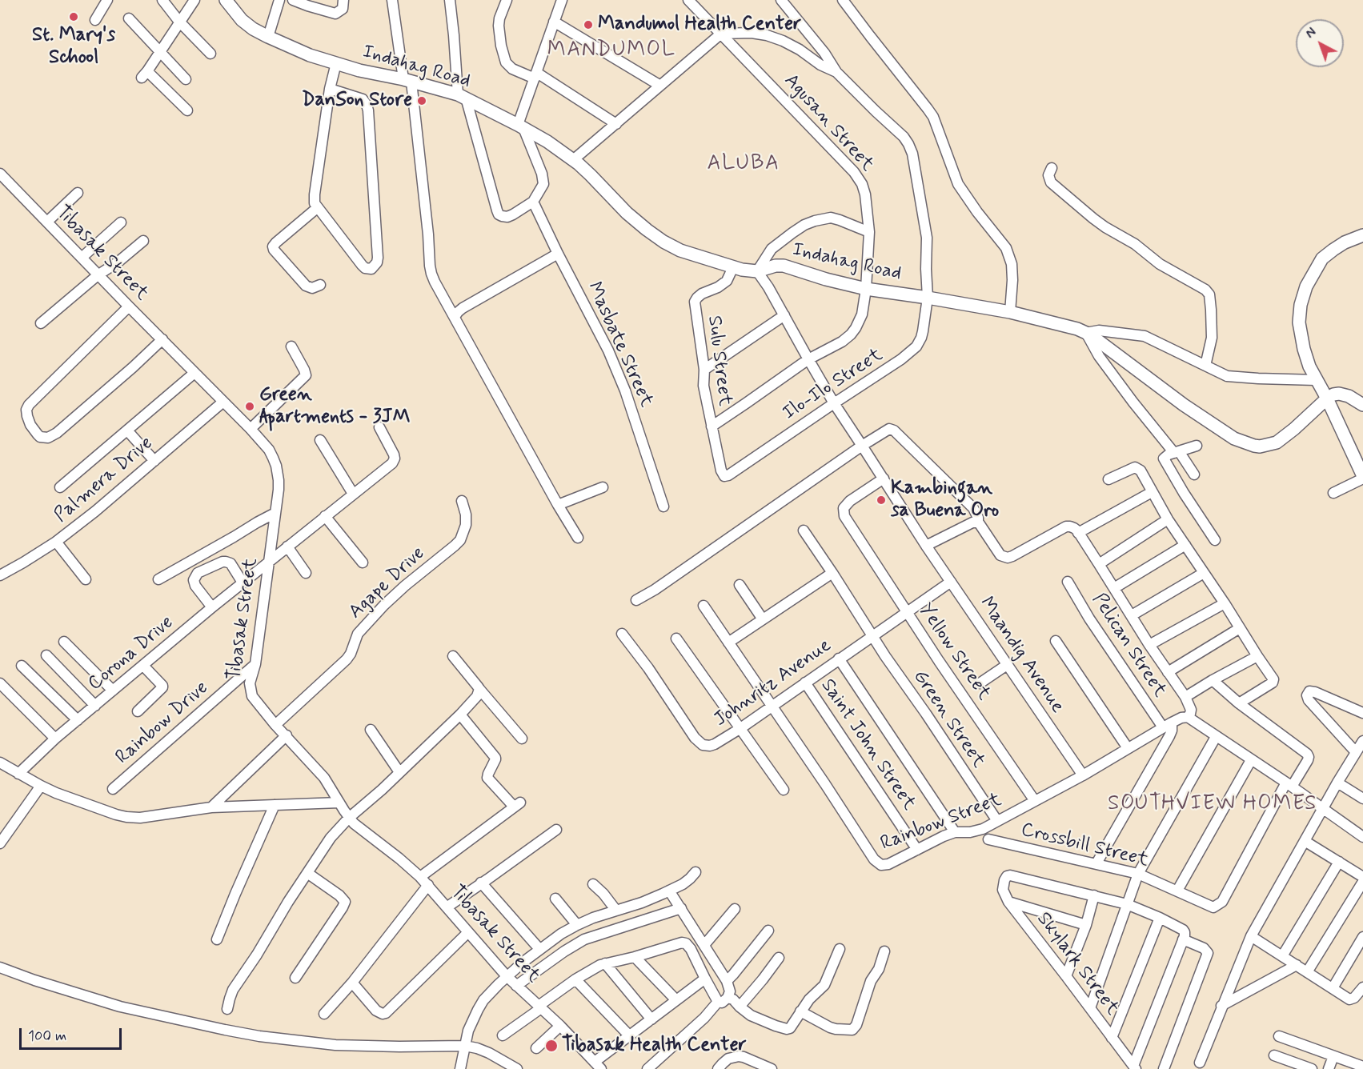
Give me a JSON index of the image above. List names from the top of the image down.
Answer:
{
  "streets": {
    "main road": ["Indahag Road"],
    "street": [
      "Agusan Street",
      "Tibasak Street",
      "Masbate Street",
      "Sulu Street",
      "Ilo-Ilo Street",
      "Palmera Drive",
      "Agape Drive",
      "Pelican Street",
      "Yellow Street",
      "Corona Drive",
      "Maandig Avenue",
      "Johnritz Avenue",
      "Green Street",
      "Rainbow Drive",
      "Saint John Street",
      "Rainbow Street",
      "Crossbill Street",
      "Skylark Street"
    ]
  },
  "crossings": [
    ["Indahag Road", "Agusan Street"],
    ["Indahag Road", "Sulu Street"],
    ["Indahag Road", "Ilo-Ilo Street"],
    ["Indahag Road", "Maandig Avenue"],
    ["Agusan Street", "Sulu Street"],
    ["Agusan Street", "Maandig Avenue"],
    ["Tibasak Street", "Palmera Drive"],
    ["Tibasak Street", "Agape Drive"],
    ["Tibasak Street", "Corona Drive"],
    ["Tibasak Street", "Rainbow Drive"],
    ["Sulu Street", "Ilo-Ilo Street"],
    ["Ilo-Ilo Street", "Maandig Avenue"],
    ["Yellow Street", "Maandig Avenue"],
    ["Yellow Street", "Johnritz Avenue"],
    ["Yellow Street", "Rainbow Street"],
    ["Maandig Avenue", "Johnritz Avenue"],
    ["Maandig Avenue", "Rainbow Street"],
    ["Johnritz Avenue", "Green Street"],
    ["Johnritz Avenue", "Saint John Street"],
    ["Johnritz Avenue", "Rainbow Street"],
    ["Green Street", "Rainbow Street"],
    ["Saint John Street", "Rainbow Street"]
  ],
  "districts": ["MANDUMOL", "ALUBA", "SOUTHVIEW HOMES"],
  "places": [
    "St. Mary's School",
    "Mandumol Health Center",
    "DanSon Store",
    "Green Apartments - 3JM",
    "Kambingan sa Buena Oro",
    "Tibasak Health Center"
  ],
  "scale_bar": "100 m",
  "north": "top left"
}
